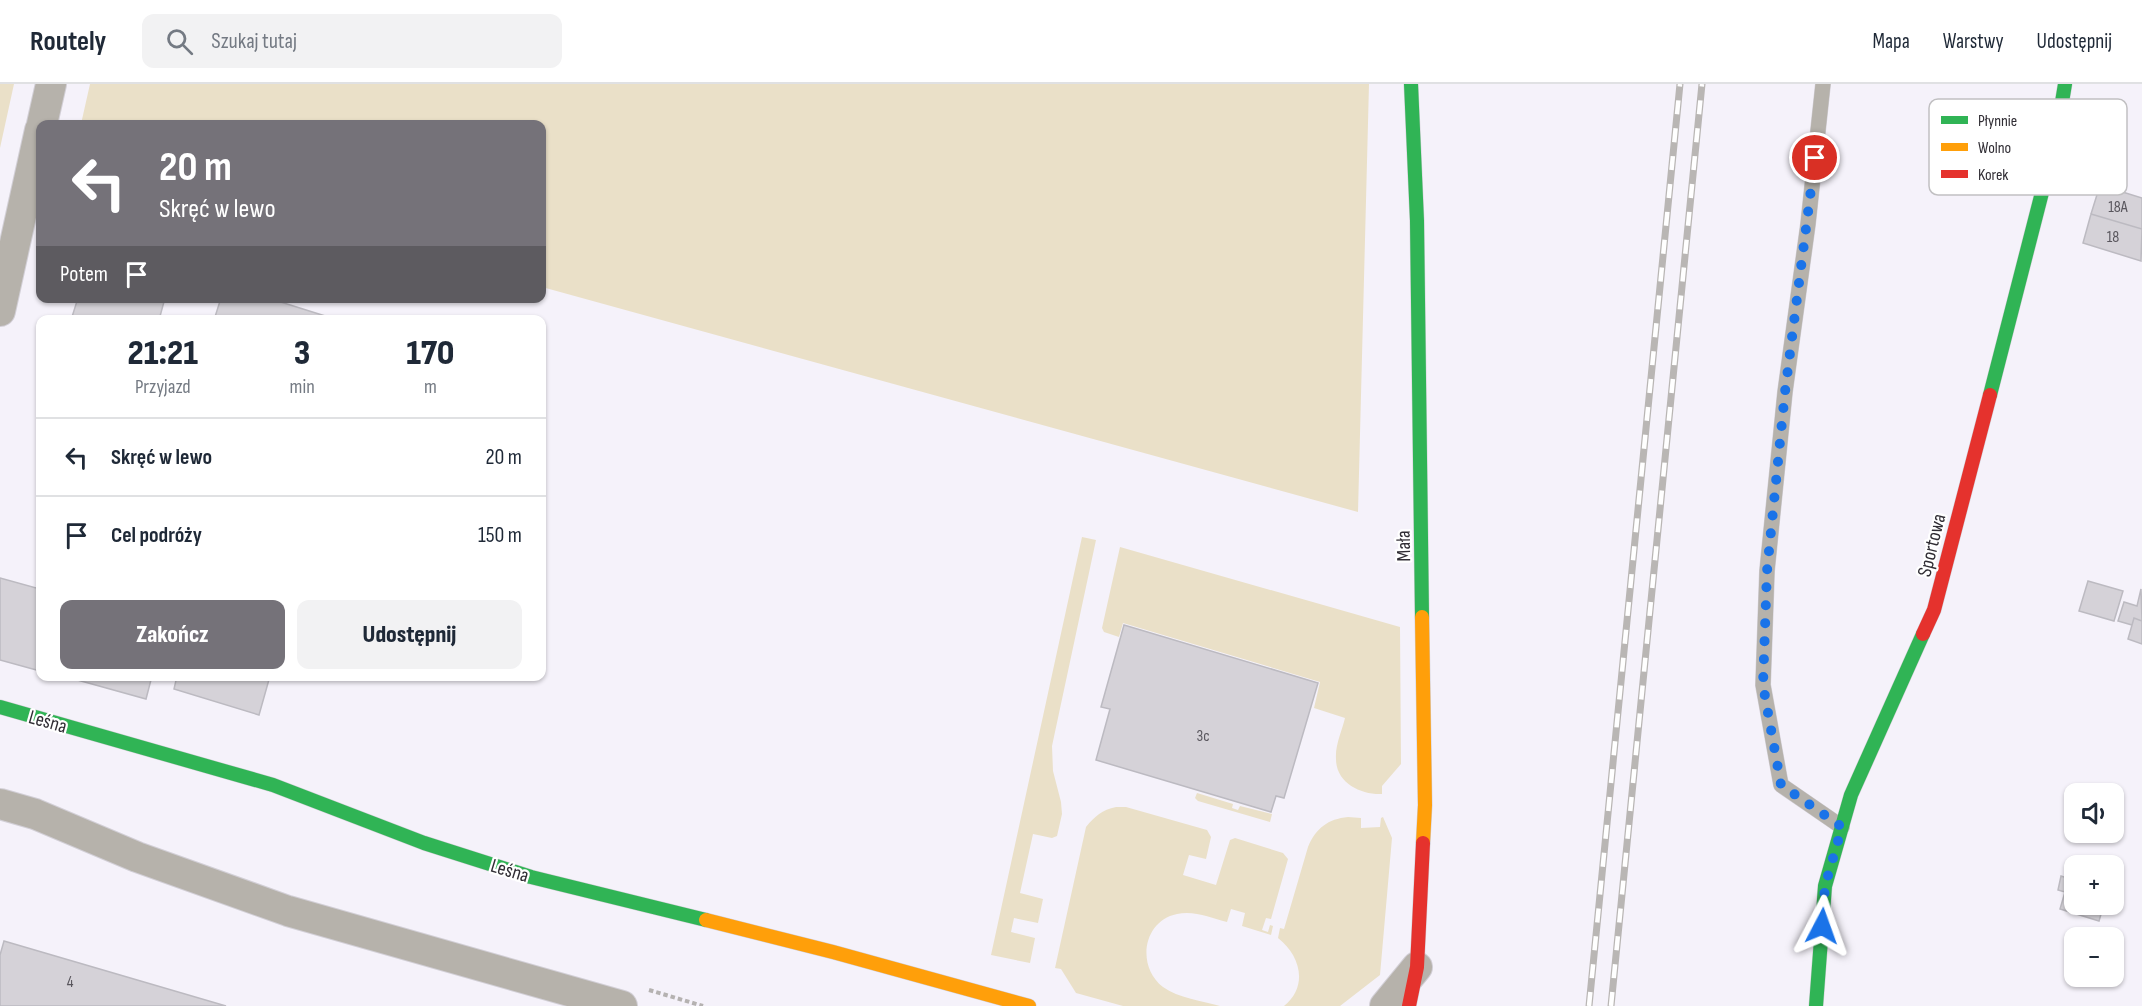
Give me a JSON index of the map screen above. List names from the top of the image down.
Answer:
{
  "streets": {
    "street": ["Sportowa", "Mała", "Leśna"]
  },
  "house_numbers": [
    "18A",
    "18",
    "3c",
    "4"
  ],
  "legend": ["Płynnie", "Wolno", "Korek"],
  "page": {
    "header": "Routely",
    "search": "Szukaj tutaj",
    "nav": ["Mapa", "Warstwy", "Udostępnij"],
    "turn": ["20 m", "Skręć w lewo"],
    "then": "Potem",
    "eta": [
      "21:21",
      "Przyjazd",
      "3",
      "min",
      "170",
      "m"
    ],
    "list": [
      {
        "name": "Skręć w lewo",
        "value": "20 m"
      },
      {
        "name": "Cel podróży",
        "value": "150 m"
      }
    ],
    "buttons": ["Zakończ", "Udostępnij"],
    "map_buttons": ["+", "−"]
  }
}
